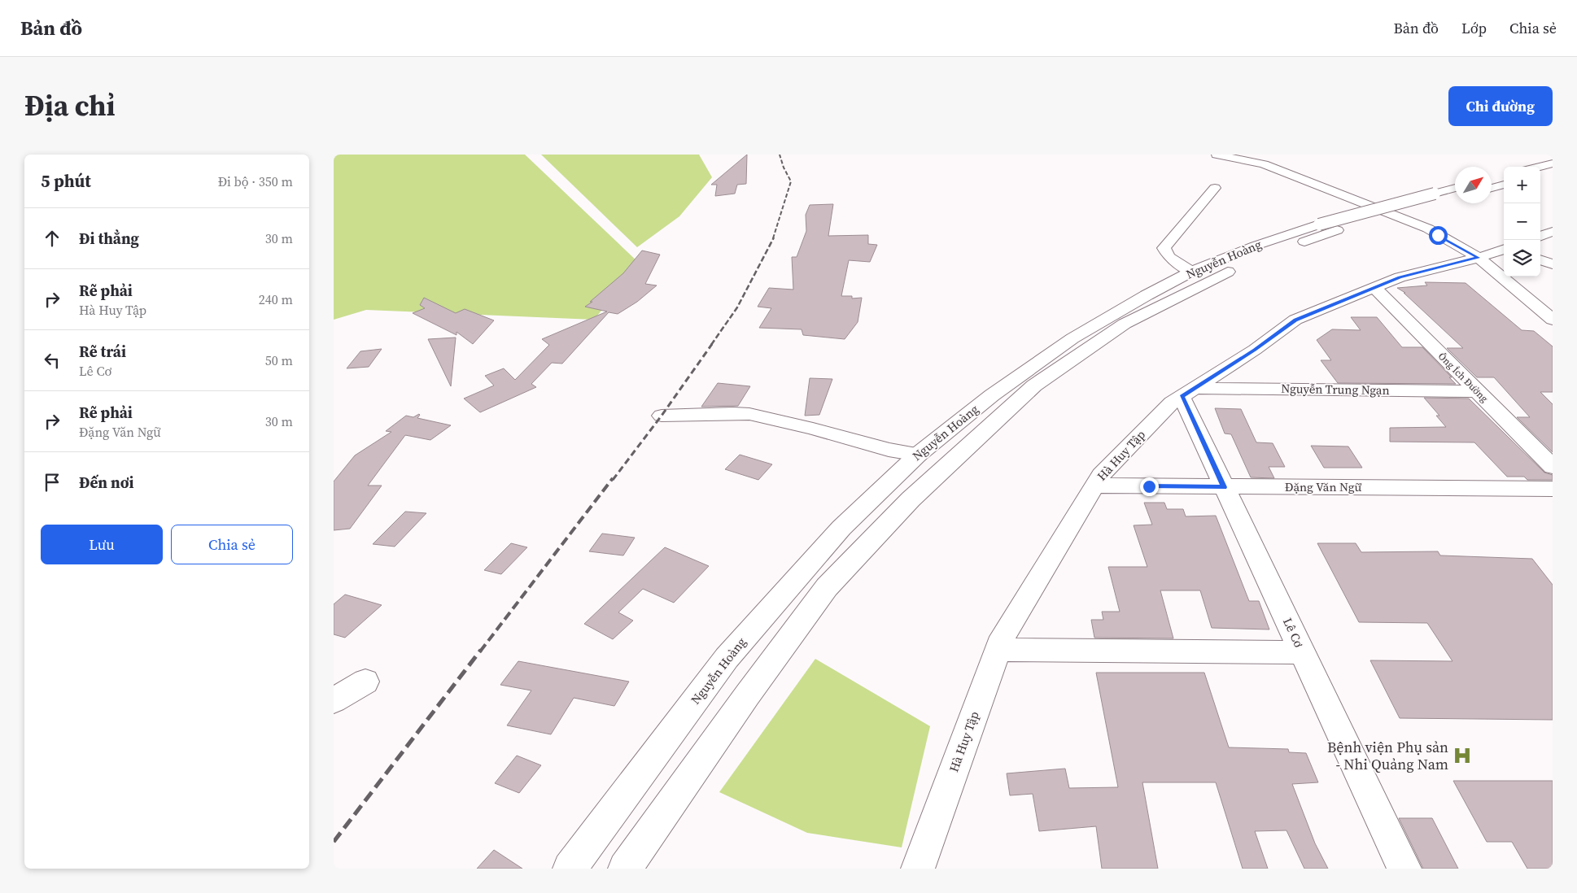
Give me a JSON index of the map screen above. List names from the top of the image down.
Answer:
{
  "streets": {
    "main road": [
      "Nguyễn Hoàng",
      "Ông Ích Đường",
      "Nguyễn Trung Ngạn",
      "Hà Huy Tập",
      "Đặng Văn Ngữ",
      "Lê Cơ"
    ]
  },
  "crossings": [
    ["Ông Ích Đường", "Nguyễn Trung Ngạn"],
    ["Ông Ích Đường", "Hà Huy Tập"],
    ["Nguyễn Trung Ngạn", "Hà Huy Tập"],
    ["Nguyễn Trung Ngạn", "Lê Cơ"],
    ["Hà Huy Tập", "Đặng Văn Ngữ"],
    ["Hà Huy Tập", "Lê Cơ"],
    ["Đặng Văn Ngữ", "Lê Cơ"]
  ],
  "places": {
    "hospital": ["Bệnh viện Phụ sản - Nhi Quảng Nam"]
  },
  "north": "top right",
  "page": {
    "header": "Bản đồ",
    "nav": ["Bản đồ", "Lớp", "Chia sẻ"],
    "title": "Địa chỉ",
    "buttons": [
      "Chỉ đường",
      ["Lưu", "Chia sẻ"]
    ],
    "heading": ["5 phút", "Đi bộ · 350 m"],
    "map_buttons": ["+", "−"],
    "list": [
      ["Đi thẳng", "30 m"],
      ["Rẽ phải", "Hà Huy Tập", "240 m"],
      ["Rẽ trái", "Lê Cơ", "50 m"],
      ["Rẽ phải", "Đặng Văn Ngữ", "30 m"],
      "Đến nơi"
    ]
  }
}
